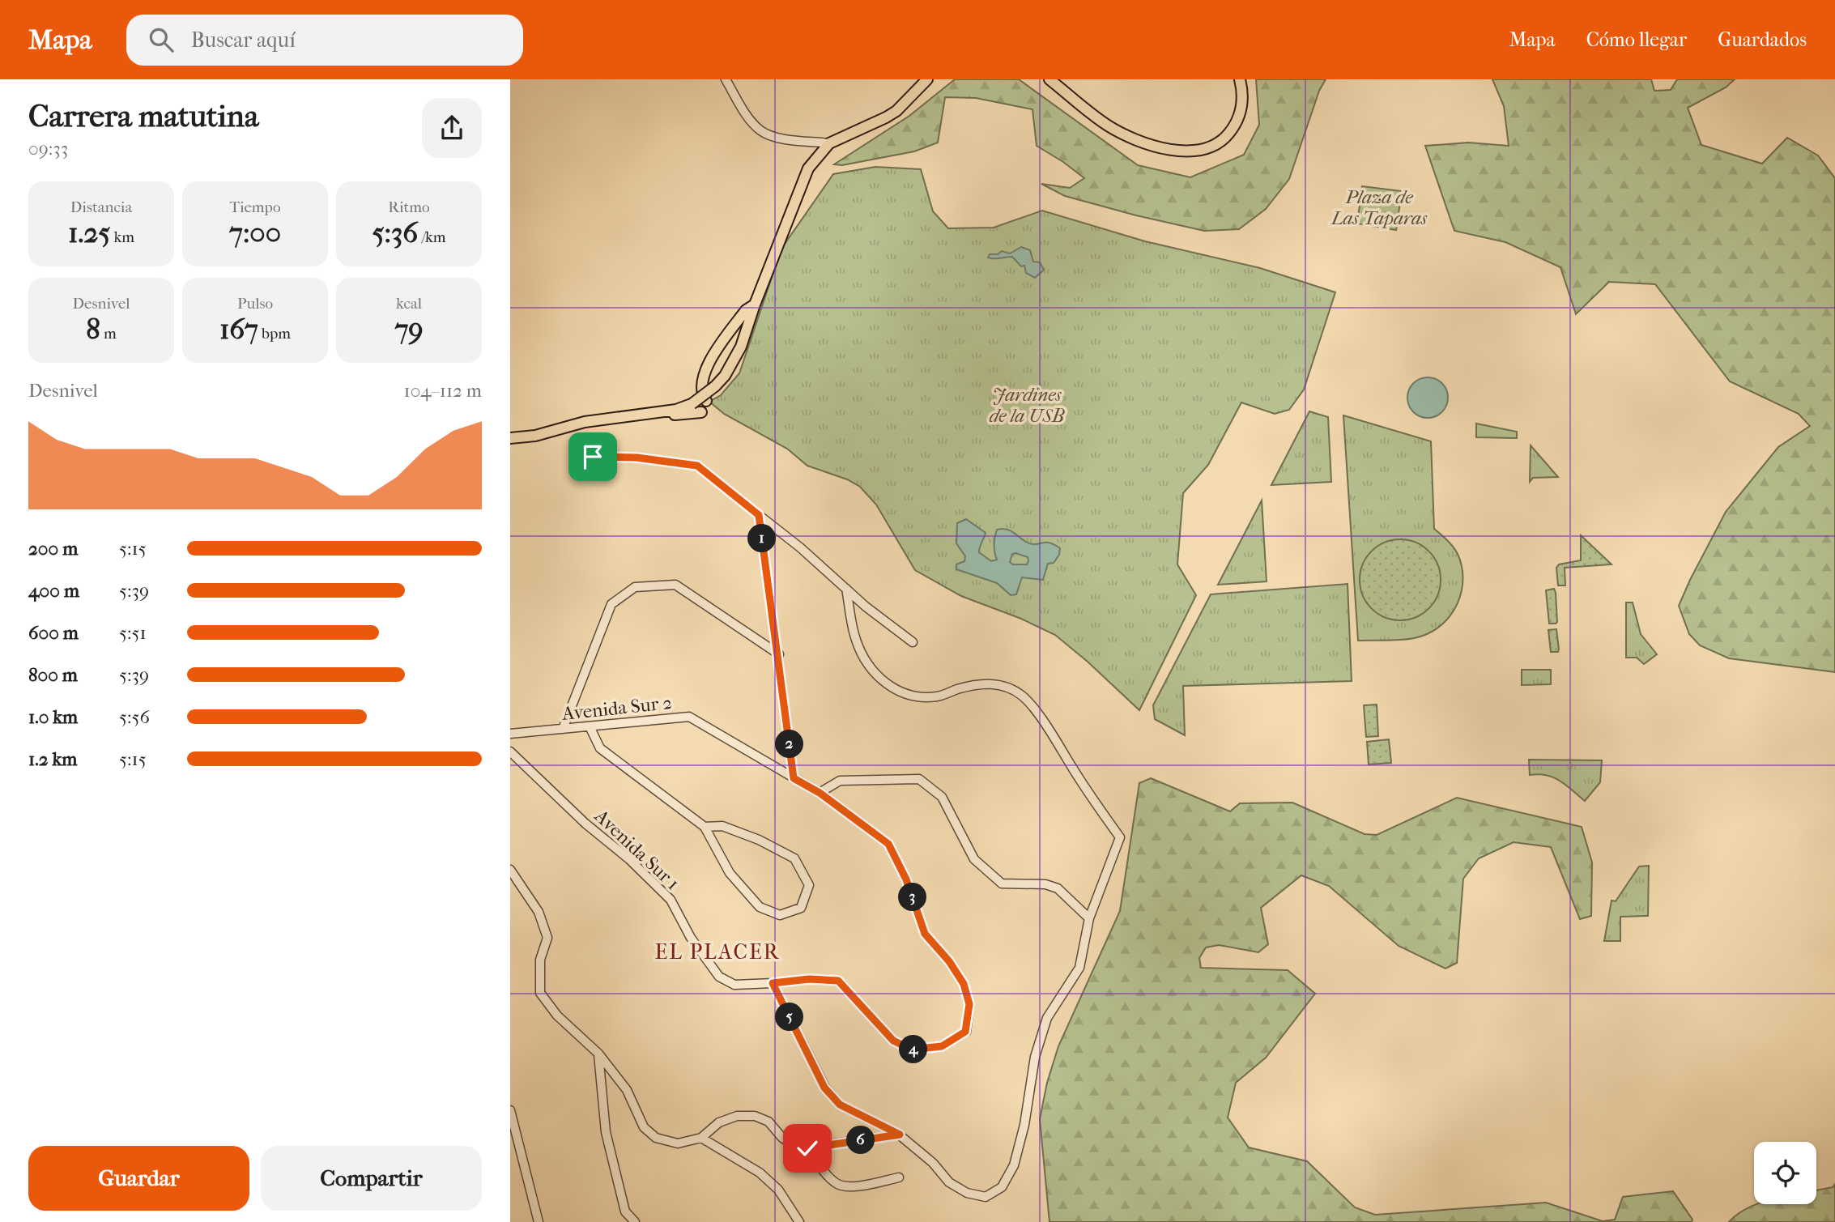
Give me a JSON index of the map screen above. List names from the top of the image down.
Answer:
{
  "streets": {
    "street": ["Avenida Sur 2", "Avenida Sur 1"]
  },
  "crossings": [
    ["Avenida Sur 2", "Avenida Sur 1"]
  ],
  "districts": ["EL PLACER"],
  "parks": ["Plaza de Las Taparas", "Jardines de la USB"],
  "page": {
    "header": "Mapa",
    "search": "Buscar aquí",
    "nav": ["Mapa", "Cómo llegar", "Guardados"],
    "heading": ["Carrera matutina", "09:33"],
    "stats": [
      ["Distancia", "1.25 km"],
      ["Tiempo", "7:00"],
      ["Ritmo", "5:36 /km"],
      ["Desnivel", "8 m"],
      ["Pulso", "167 bpm"],
      ["kcal", "79"]
    ],
    "chart": ["Desnivel", "104–112 m"],
    "pins": [
      "1",
      "2",
      "3",
      "5",
      "4",
      "6"
    ],
    "list": [
      {
        "name": "200 m",
        "note": "5:15"
      },
      {
        "name": "400 m",
        "note": "5:39"
      },
      {
        "name": "600 m",
        "note": "5:51"
      },
      {
        "name": "800 m",
        "note": "5:39"
      },
      {
        "name": "1.0 km",
        "note": "5:56"
      },
      {
        "name": "1.2 km",
        "note": "5:15"
      }
    ],
    "buttons": ["Guardar", "Compartir"]
  }
}
